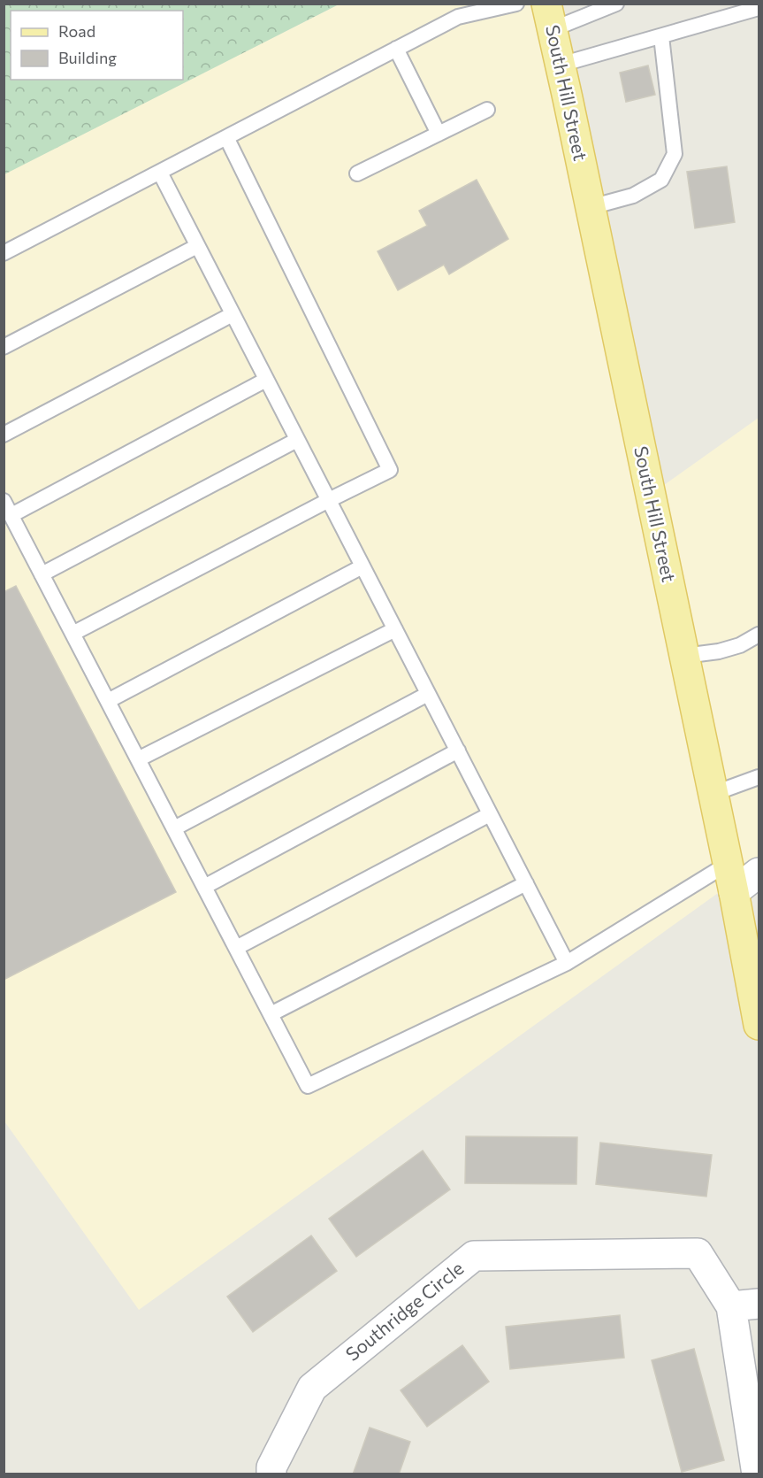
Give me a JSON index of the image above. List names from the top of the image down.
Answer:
{
  "streets": {
    "main road": ["South Hill Street"],
    "street": ["Southridge Circle"]
  },
  "legend": ["Road", "Building"]
}
